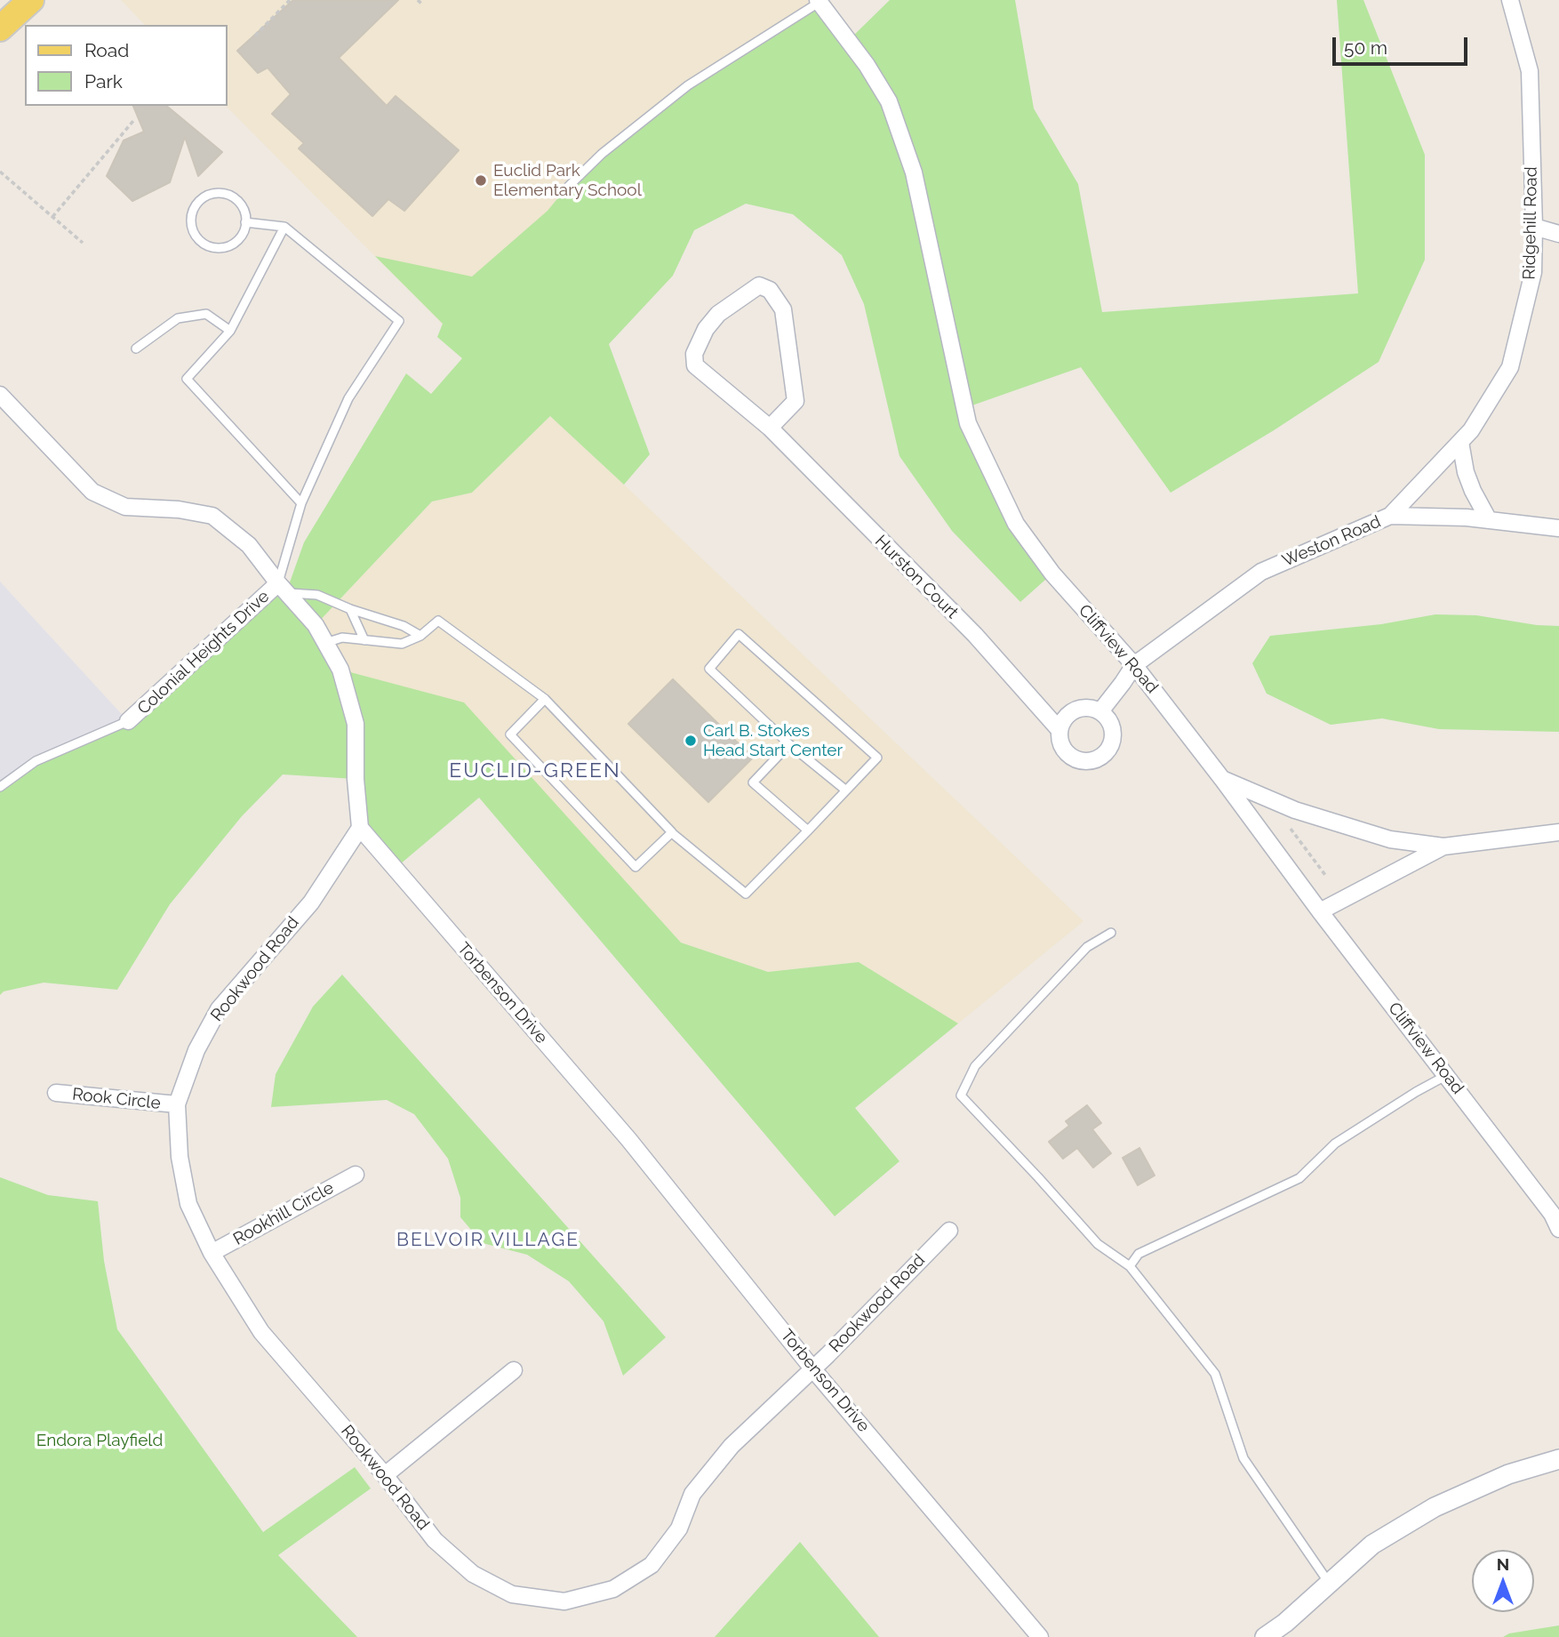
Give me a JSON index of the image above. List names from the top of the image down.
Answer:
{
  "streets": {
    "street": [
      "Ridgehill Road",
      "Weston Road",
      "Hurston Court",
      "Cliffview Road",
      "Colonial Heights Drive",
      "Rookwood Road",
      "Torbenson Drive",
      "Rook Circle",
      "Rookhill Circle"
    ]
  },
  "crossings": [
    ["Ridgehill Road", "Weston Road"],
    ["Weston Road", "Cliffview Road"],
    ["Rookwood Road", "Torbenson Drive"],
    ["Rookwood Road", "Rook Circle"],
    ["Rookwood Road", "Rookhill Circle"]
  ],
  "districts": ["EUCLID-GREEN", "BELVOIR VILLAGE"],
  "parks": ["Endora Playfield"],
  "places": ["Euclid Park Elementary School", "Carl B. Stokes Head Start Center"],
  "legend": ["Road", "Park"],
  "scale_bar": "50 m",
  "north": "top"
}
